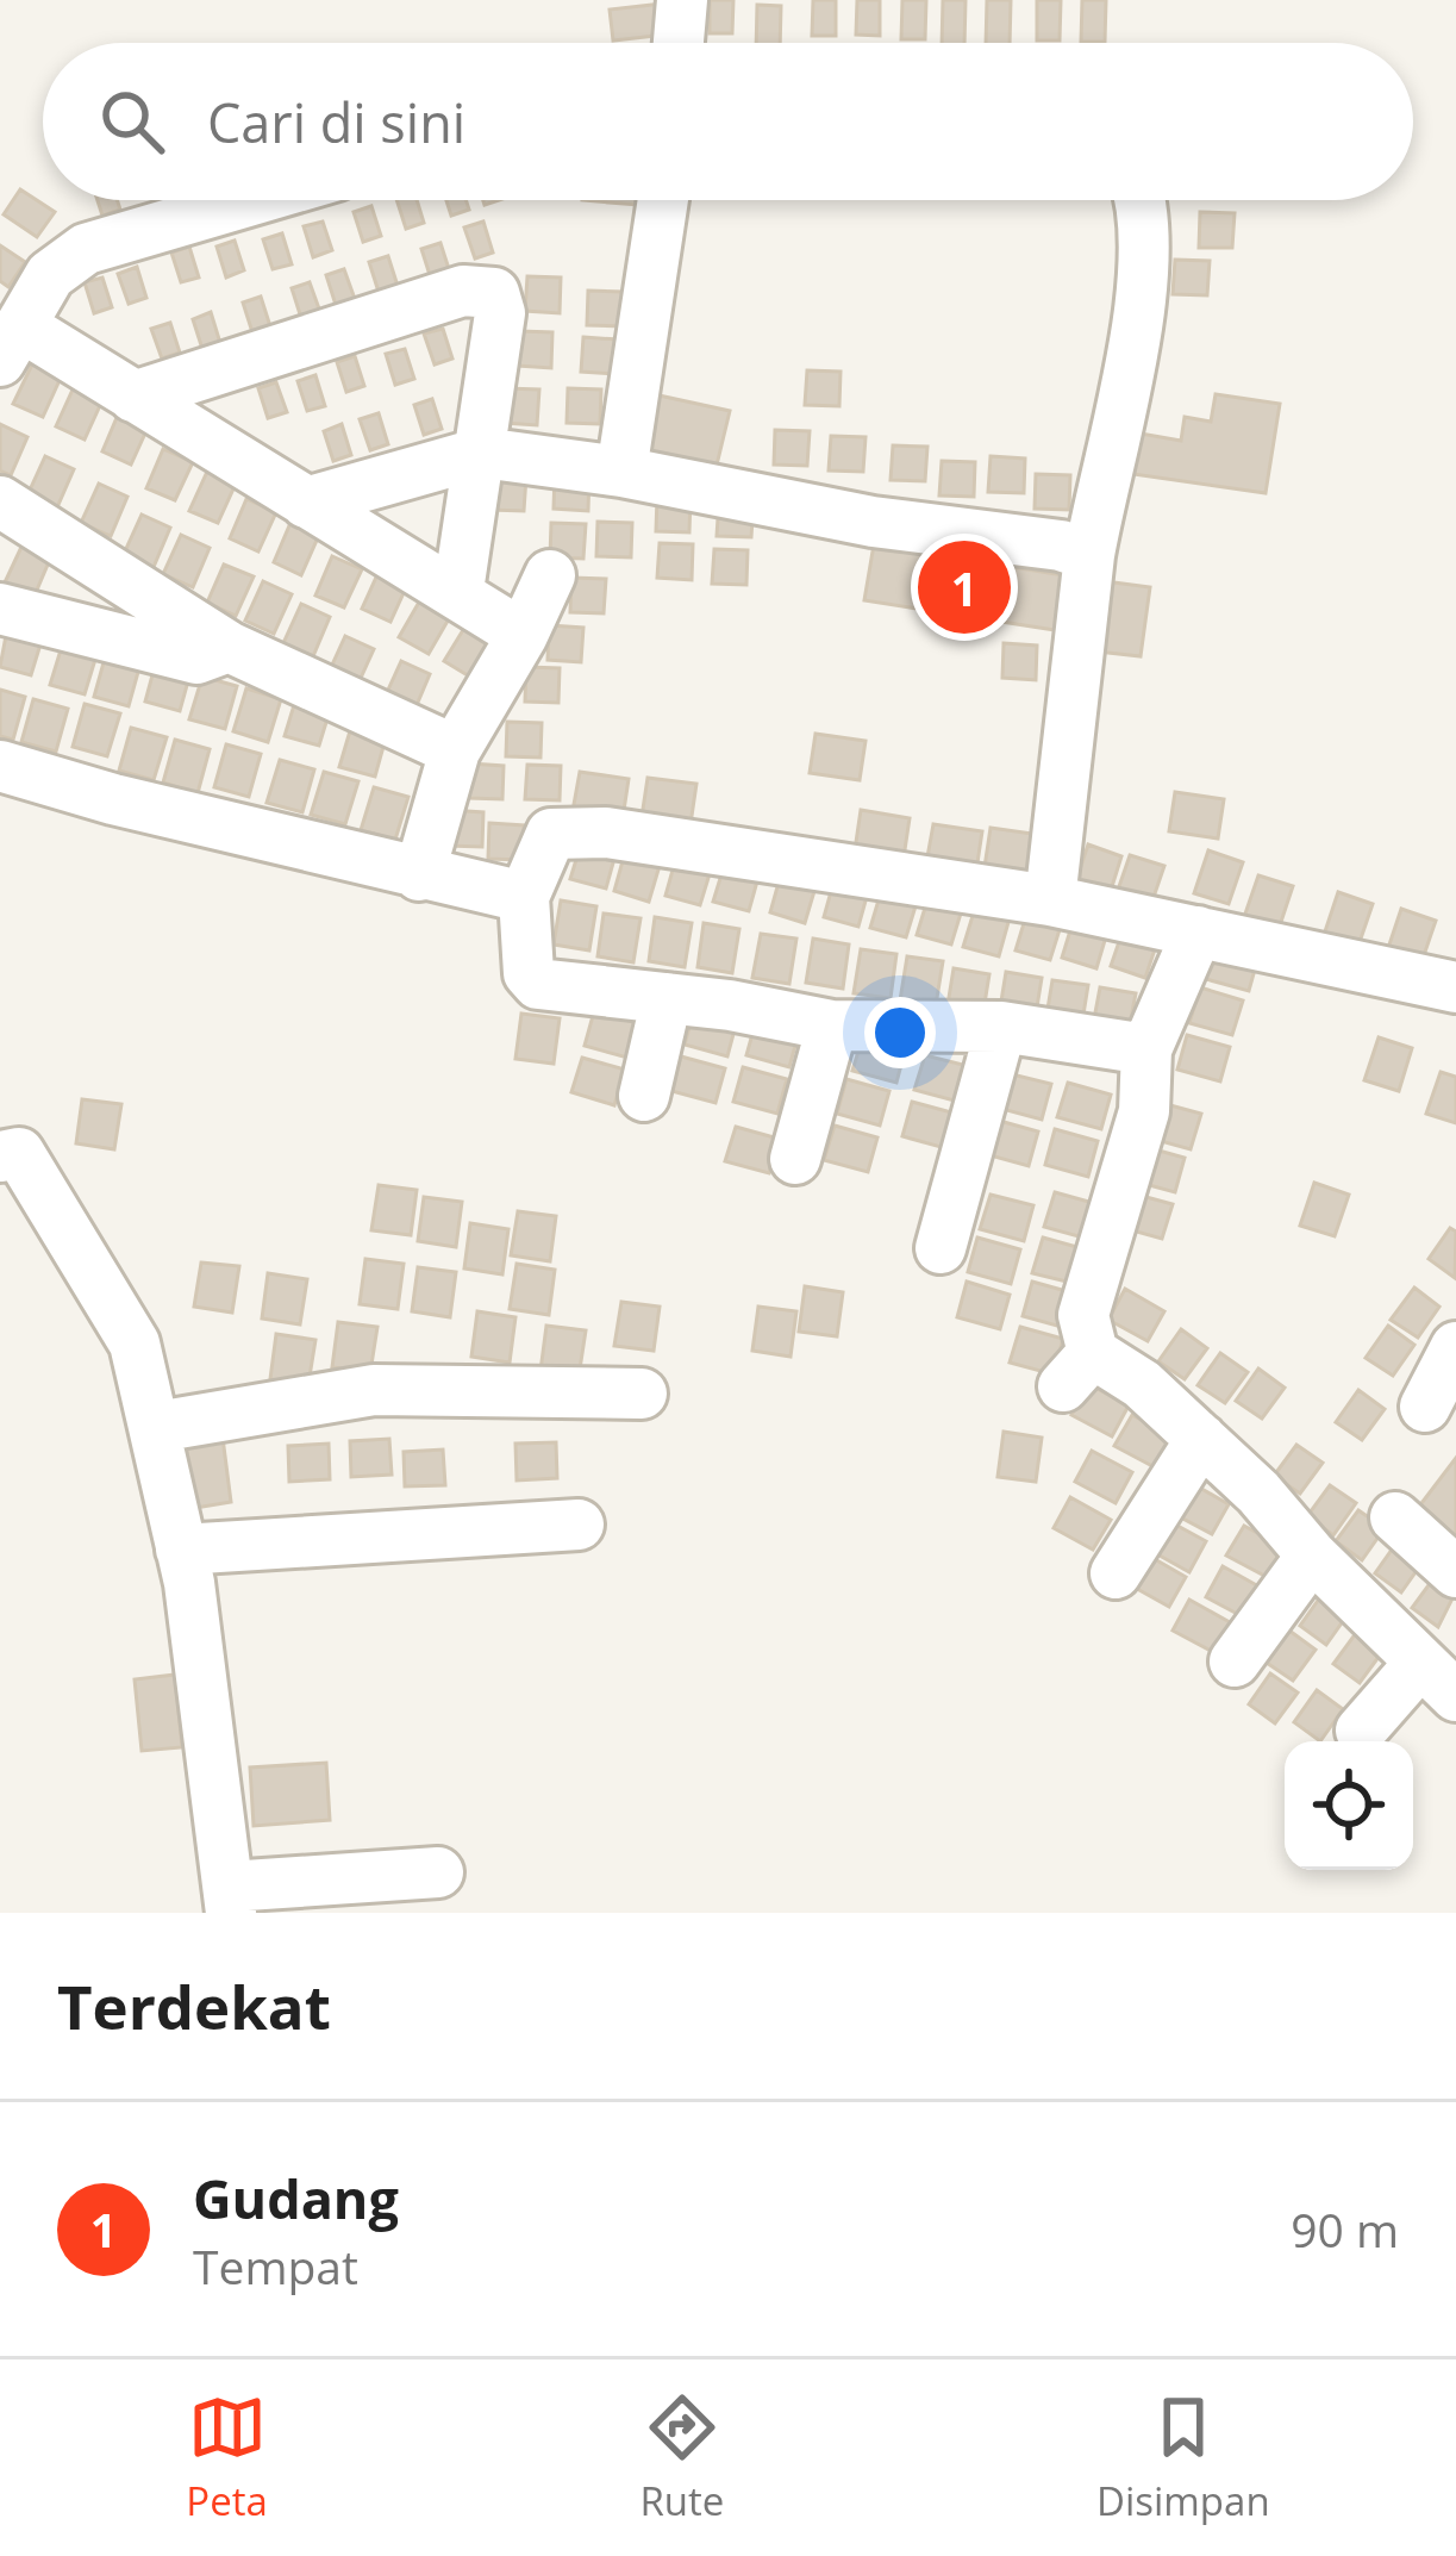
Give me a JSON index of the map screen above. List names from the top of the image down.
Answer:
{
  "page": {
    "search": "Cari di sini",
    "pins": "1",
    "heading": "Terdekat",
    "list": [
      {
        "mark": "1",
        "name": "Gudang",
        "note": "Tempat",
        "value": "90 m"
      }
    ],
    "nav": ["Peta", "Rute", "Disimpan"]
  }
}
